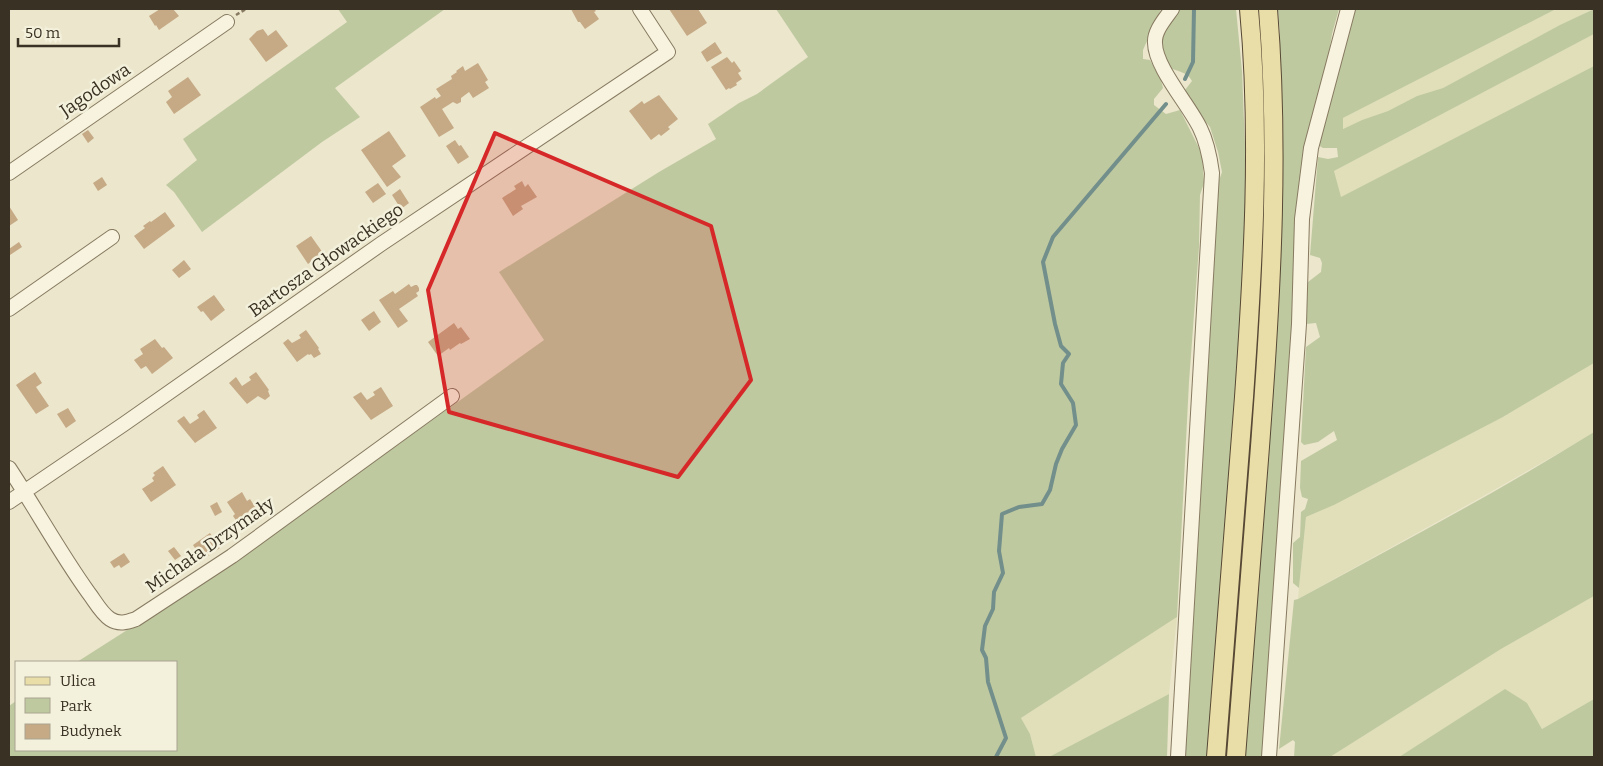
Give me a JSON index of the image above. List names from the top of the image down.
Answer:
{
  "streets": {
    "street": ["Jagodowa", "Bartosza Głowackiego", "Michała Drzymały"]
  },
  "crossings": [
    ["Bartosza Głowackiego", "Michała Drzymały"]
  ],
  "legend": ["Ulica", "Park", "Budynek"],
  "scale_bar": "50 m"
}
